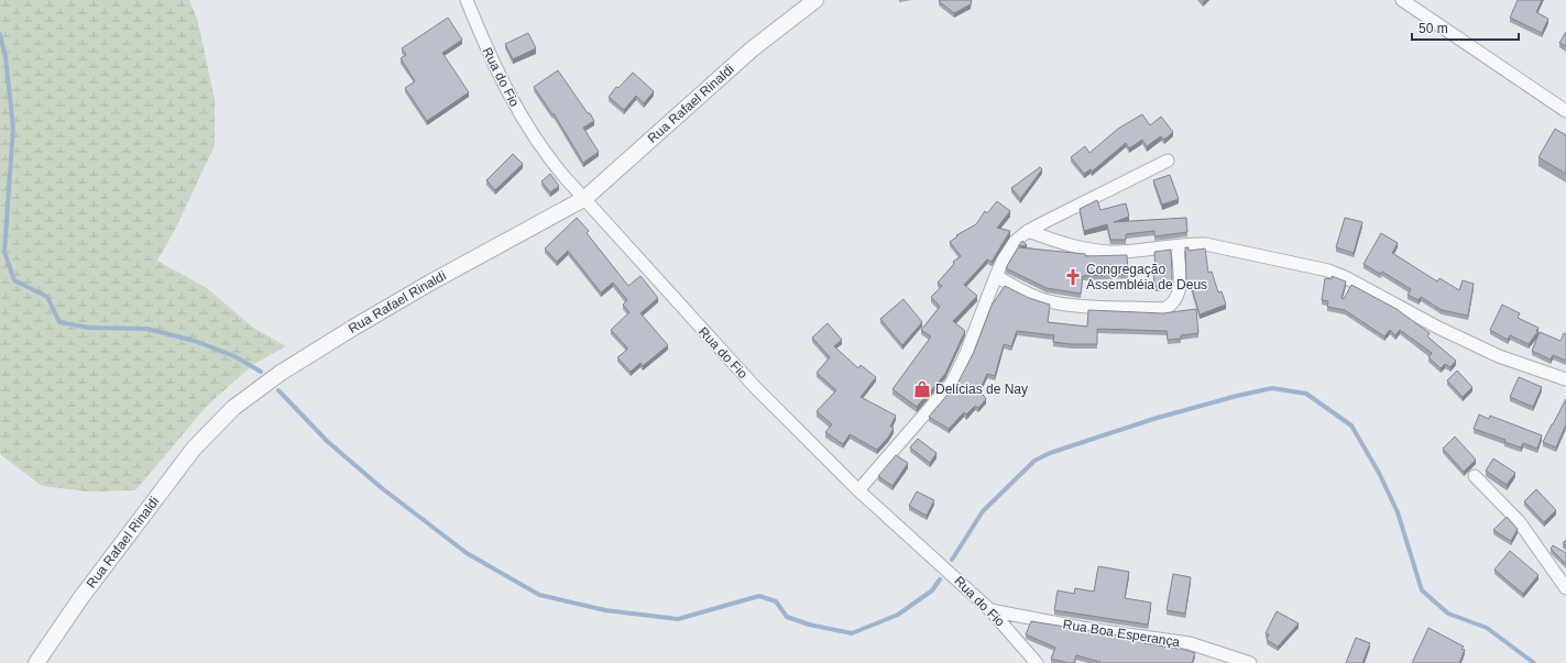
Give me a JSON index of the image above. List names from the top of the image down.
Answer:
{
  "streets": {
    "street": ["Rua do Fio", "Rua Rafael Rinaldi", "Rua Boa Esperança"]
  },
  "crossings": [
    ["Rua do Fio", "Rua Rafael Rinaldi"],
    ["Rua do Fio", "Rua Boa Esperança"]
  ],
  "places": {
    "church": ["Congregação Assembléia de Deus"],
    "shop": ["Delícias de Nay"]
  },
  "scale_bar": "50 m"
}
